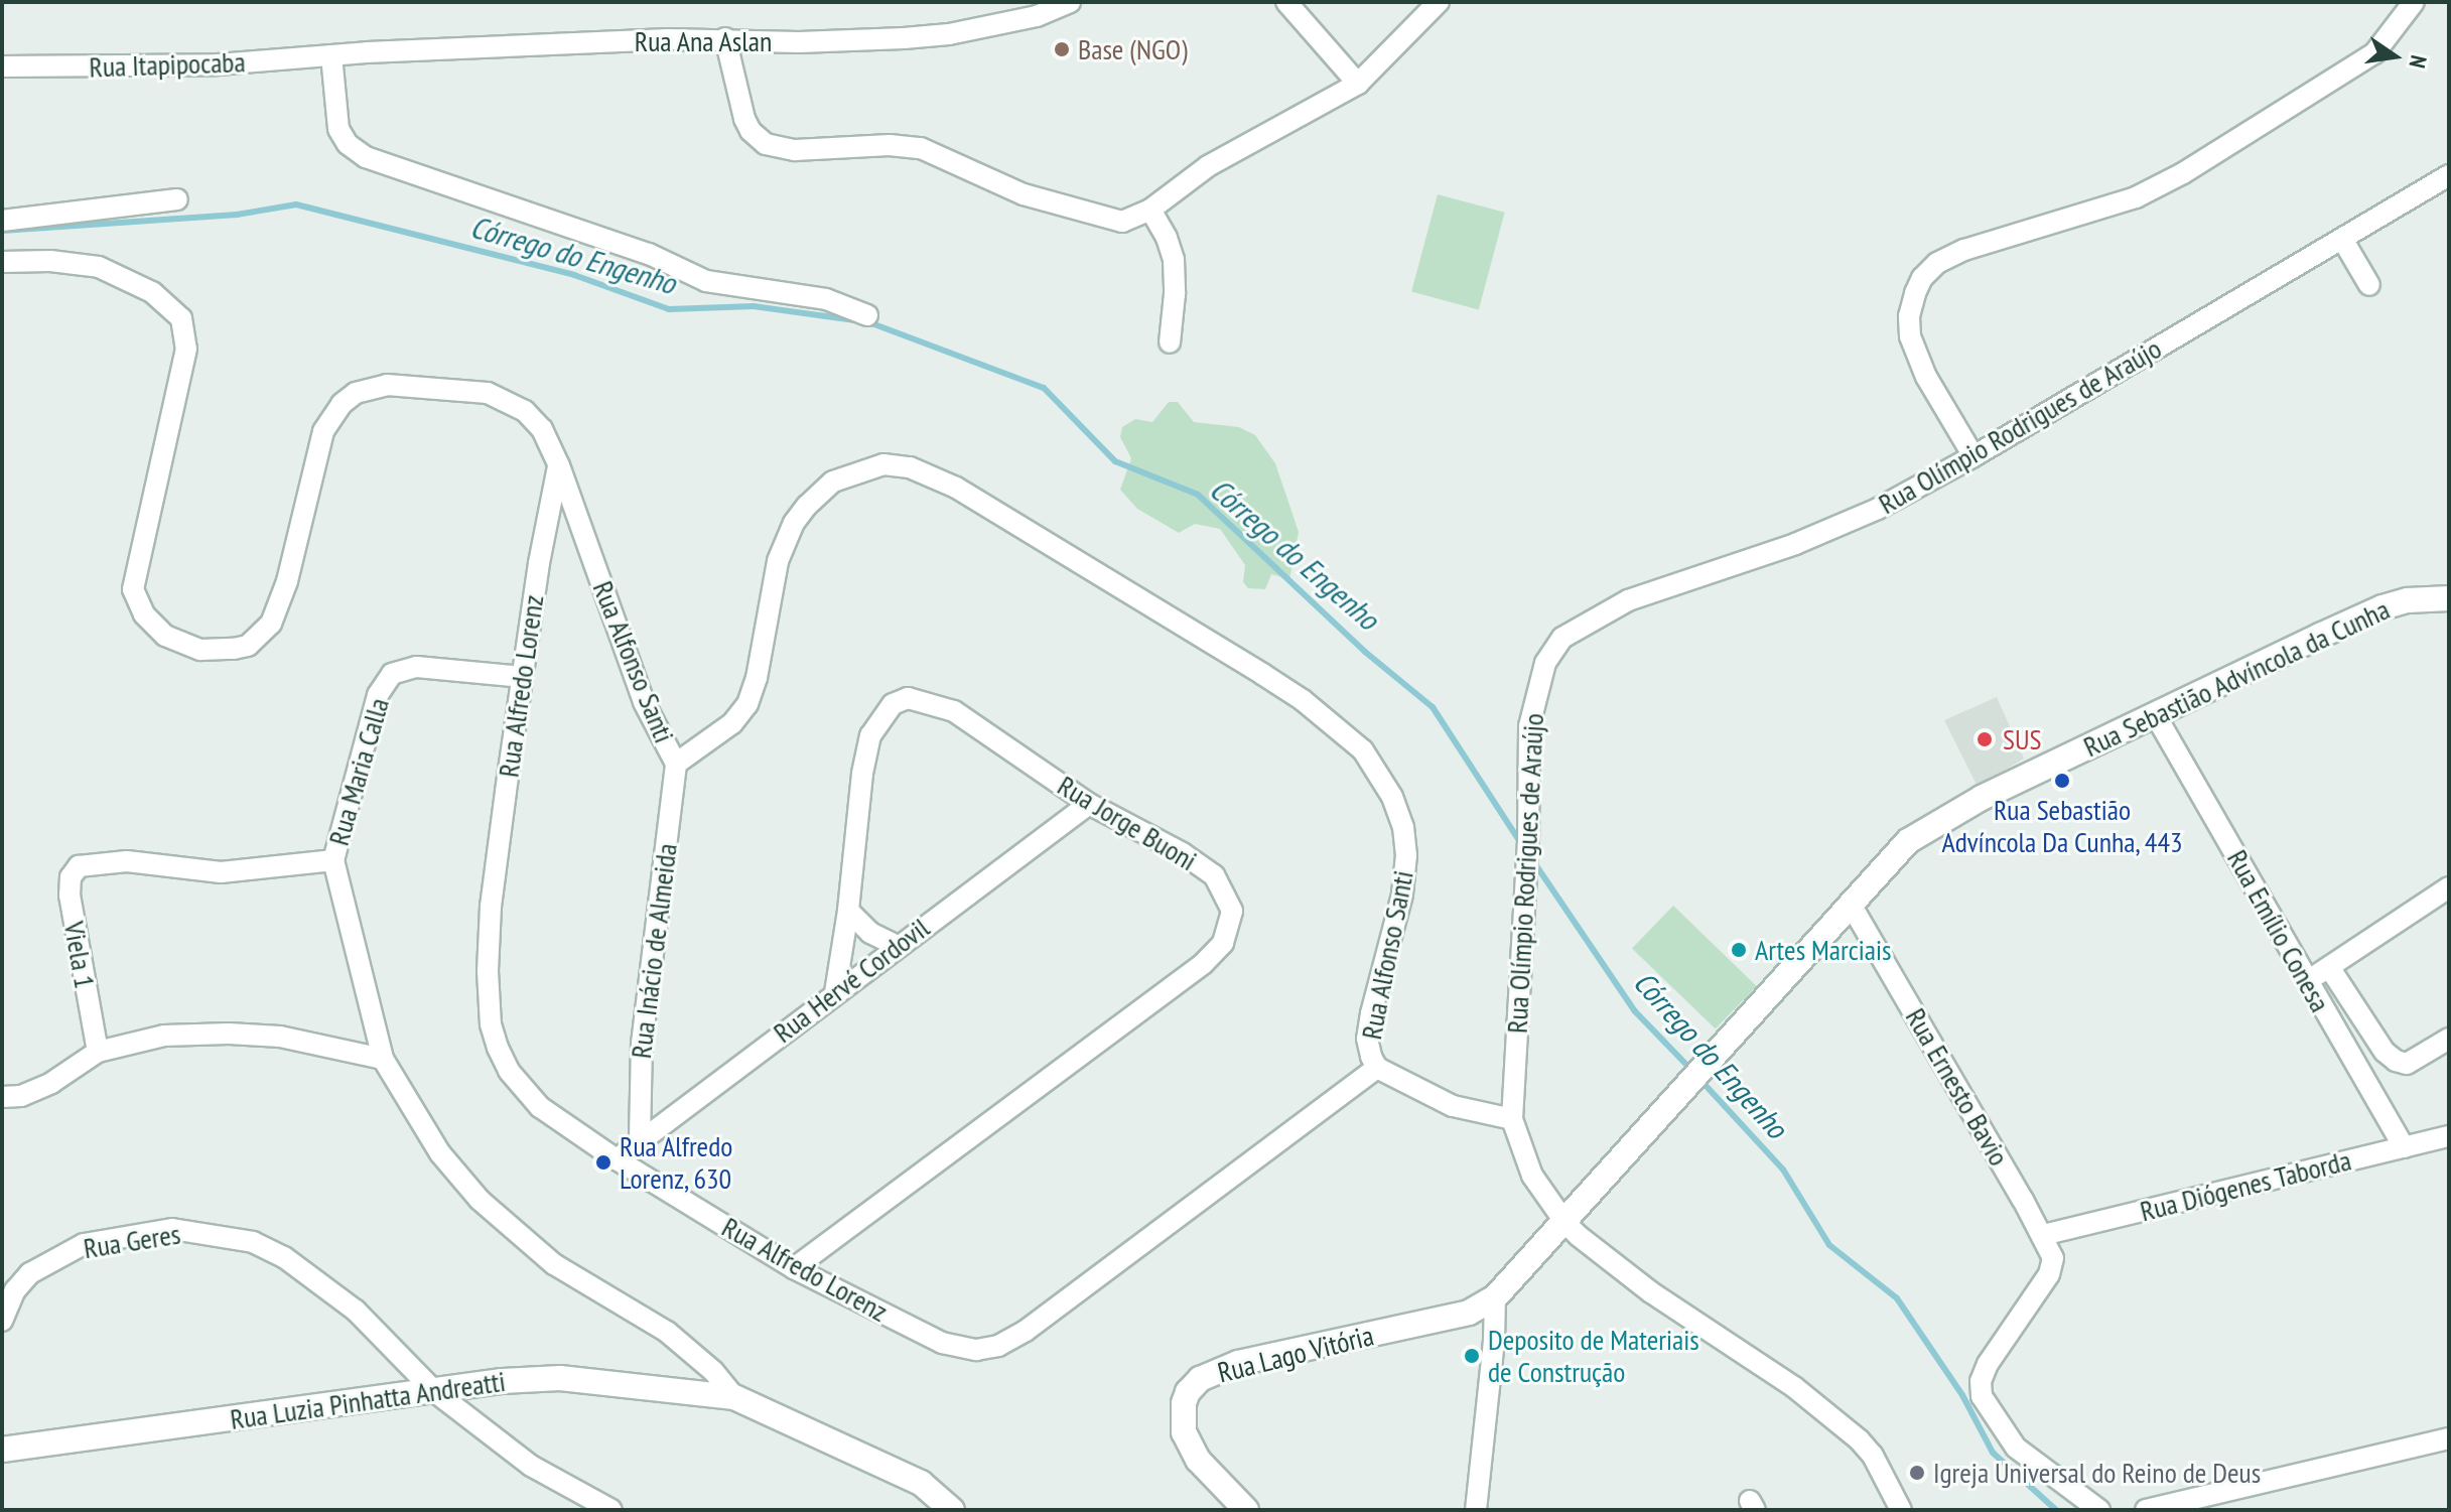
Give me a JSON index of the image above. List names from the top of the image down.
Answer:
{
  "streets": {
    "street": [
      "Rua Ana Aslan",
      "Rua Itapipocaba",
      "Rua Olímpio Rodrigues de Araújo",
      "Rua Alfonso Santi",
      "Rua Sebastião Advíncola da Cunha",
      "Rua Alfredo Lorenz",
      "Rua Maria Calla",
      "Rua Jorge Buoni",
      "Rua Emílio Conesa",
      "Rua Inácio de Almeida",
      "Viela 1",
      "Rua Hervé Cordovil",
      "Rua Ernesto Bavio",
      "Rua Diógenes Taborda",
      "Rua Geres",
      "Rua Lago Vitória",
      "Rua Luzia Pinhatta Andreatti"
    ]
  },
  "crossings": [
    ["Rua Ana Aslan", "Rua Itapipocaba"],
    ["Rua Olímpio Rodrigues de Araújo", "Rua Alfonso Santi"],
    ["Rua Olímpio Rodrigues de Araújo", "Rua Sebastião Advíncola da Cunha"],
    ["Rua Alfonso Santi", "Rua Alfredo Lorenz"],
    ["Rua Alfonso Santi", "Rua Inácio de Almeida"],
    ["Rua Sebastião Advíncola da Cunha", "Rua Emílio Conesa"],
    ["Rua Sebastião Advíncola da Cunha", "Rua Ernesto Bavio"],
    ["Rua Sebastião Advíncola da Cunha", "Rua Lago Vitória"],
    ["Rua Alfredo Lorenz", "Rua Maria Calla"],
    ["Rua Alfredo Lorenz", "Rua Jorge Buoni"],
    ["Rua Alfredo Lorenz", "Rua Hervé Cordovil"],
    ["Rua Maria Calla", "Viela 1"],
    ["Rua Jorge Buoni", "Rua Hervé Cordovil"],
    ["Rua Emílio Conesa", "Rua Diógenes Taborda"],
    ["Rua Inácio de Almeida", "Rua Hervé Cordovil"],
    ["Rua Ernesto Bavio", "Rua Diógenes Taborda"],
    ["Rua Geres", "Rua Luzia Pinhatta Andreatti"]
  ],
  "water": ["Córrego do Engenho"],
  "places": [
    "Base (NGO)",
    "SUS",
    "Rua Sebastião Advíncola Da Cunha, 443",
    "Artes Marciais",
    "Rua Alfredo Lorenz, 630",
    "Deposito de Materiais de Construção",
    "Igreja Universal do Reino de Deus"
  ],
  "north": "right"
}
